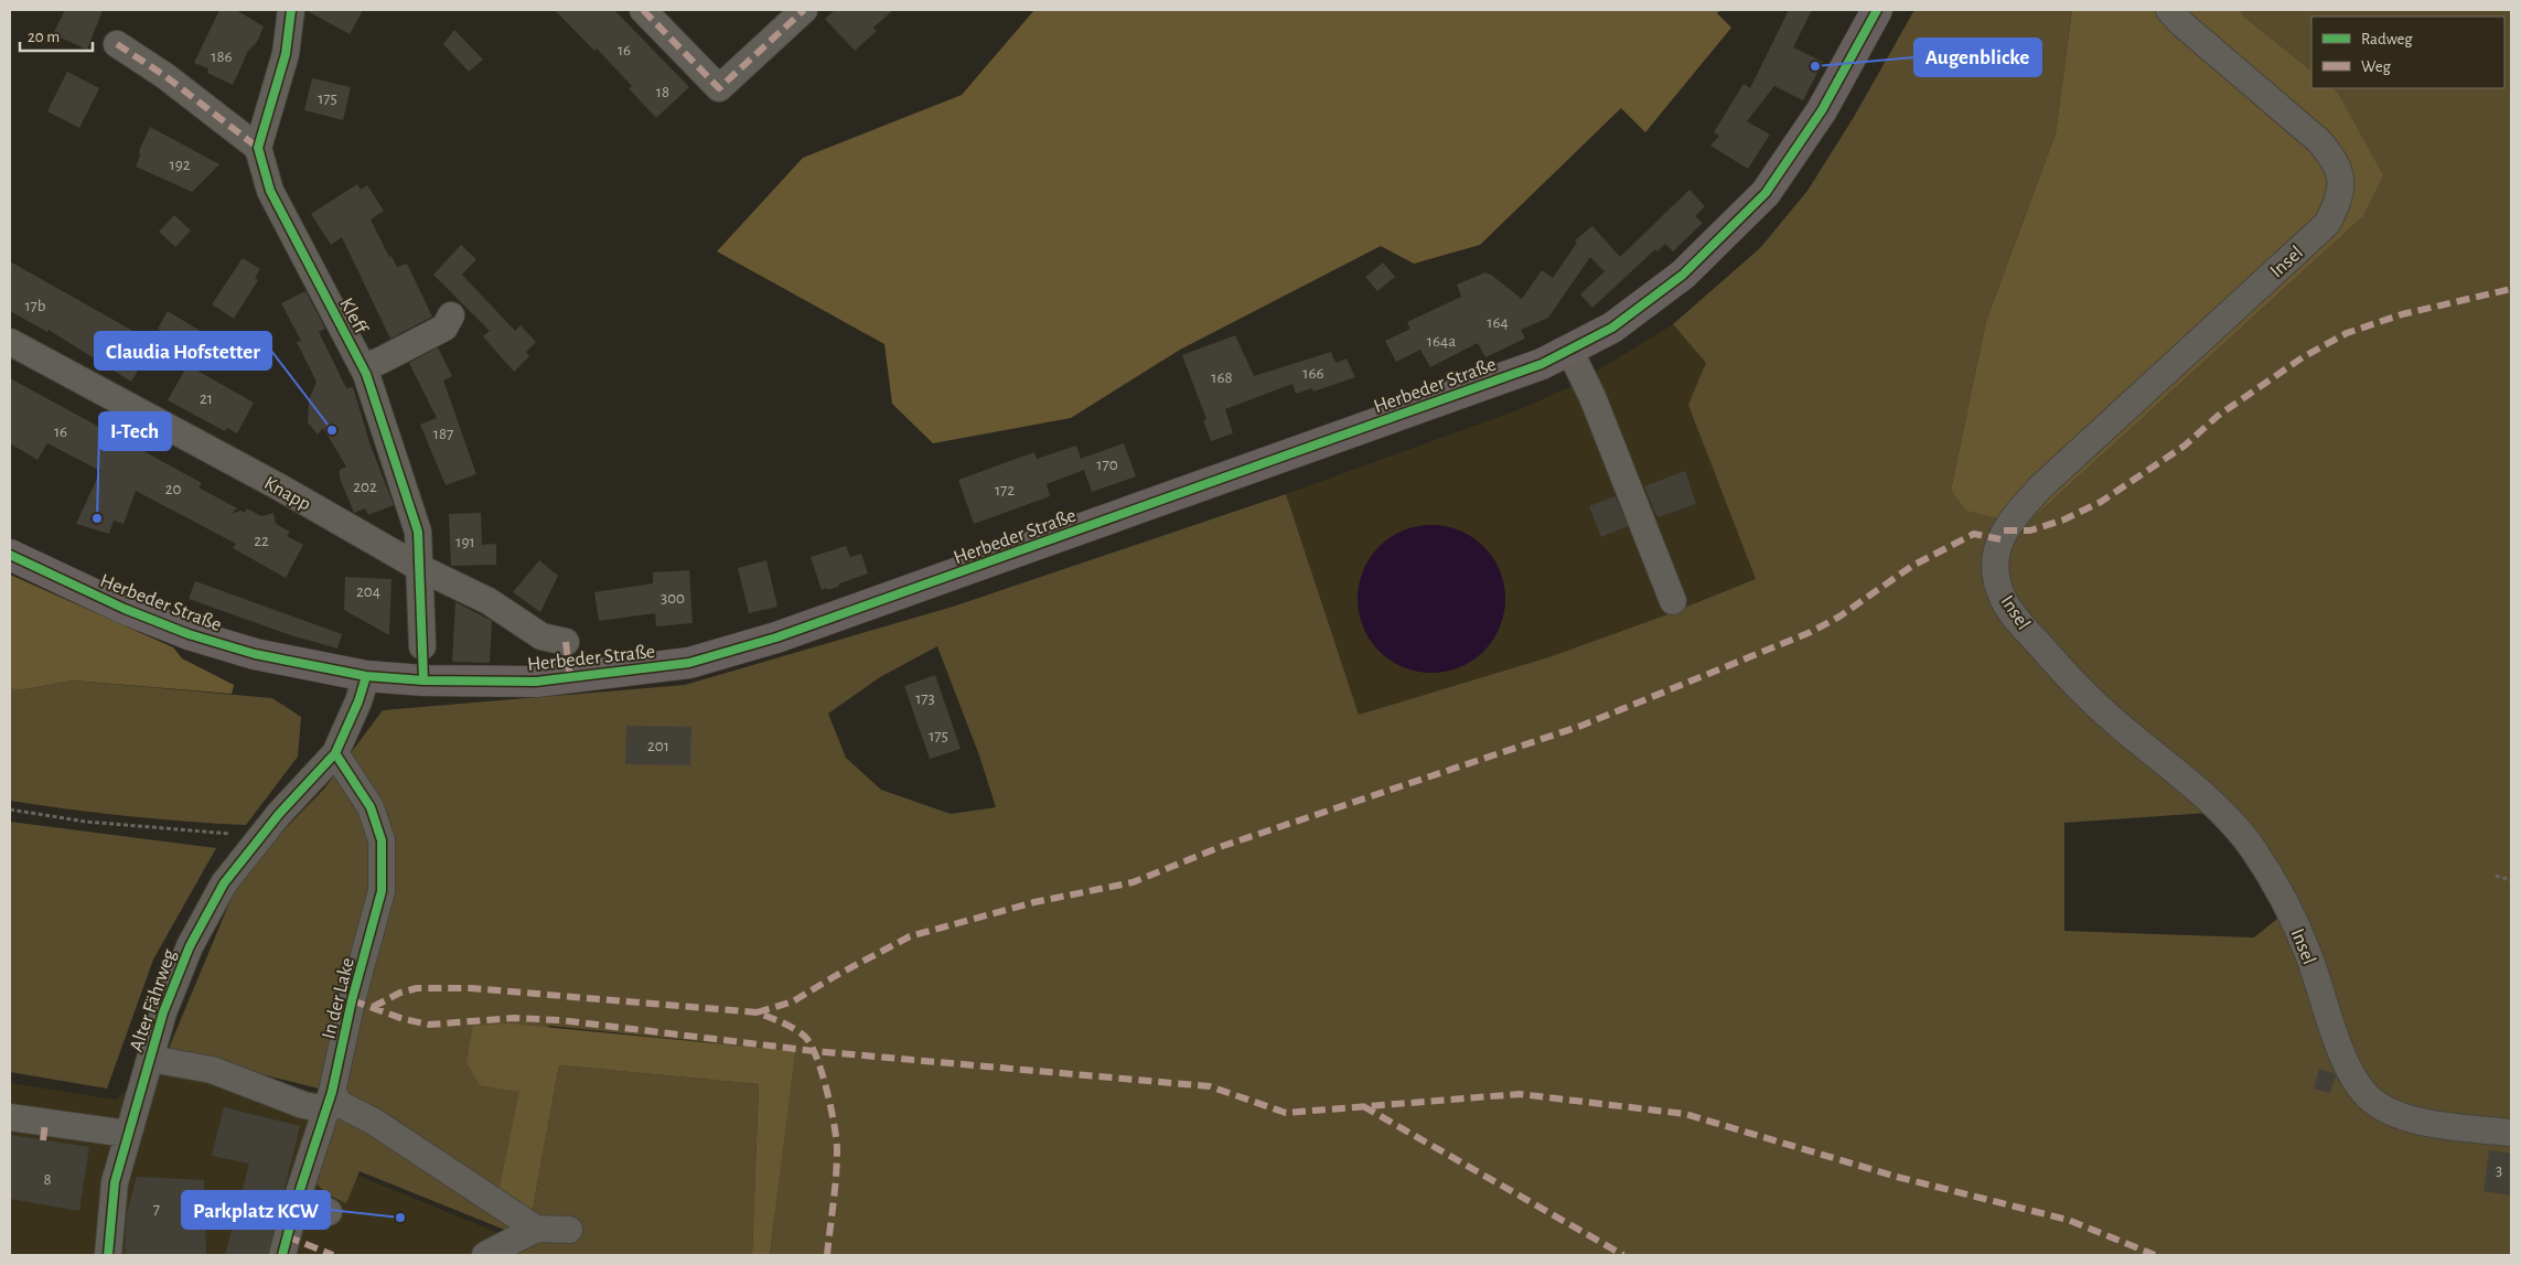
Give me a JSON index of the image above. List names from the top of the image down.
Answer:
{
  "streets": {
    "main road": ["Herbeder Straße"],
    "street": [
      "Insel",
      "Kleff",
      "Knapp",
      "In der Lake",
      "Alter Fährweg"
    ]
  },
  "crossings": [
    ["Kleff", "Knapp"],
    ["Herbeder Straße", "Alter Fährweg"],
    ["In der Lake", "Alter Fährweg"]
  ],
  "places": [
    "Augenblicke",
    "Claudia Hofstetter",
    "I-Tech",
    "Parkplatz KCW"
  ],
  "house_numbers": [
    "16",
    "186",
    "18",
    "175",
    "192",
    "17b",
    "164",
    "164a",
    "166",
    "168",
    "21",
    "16",
    "187",
    "170",
    "202",
    "20",
    "172",
    "22",
    "191",
    "204",
    "300",
    "173",
    "175",
    "201",
    "3",
    "8",
    "7"
  ],
  "legend": ["Radweg", "Weg"],
  "scale_bar": "20 m"
}
